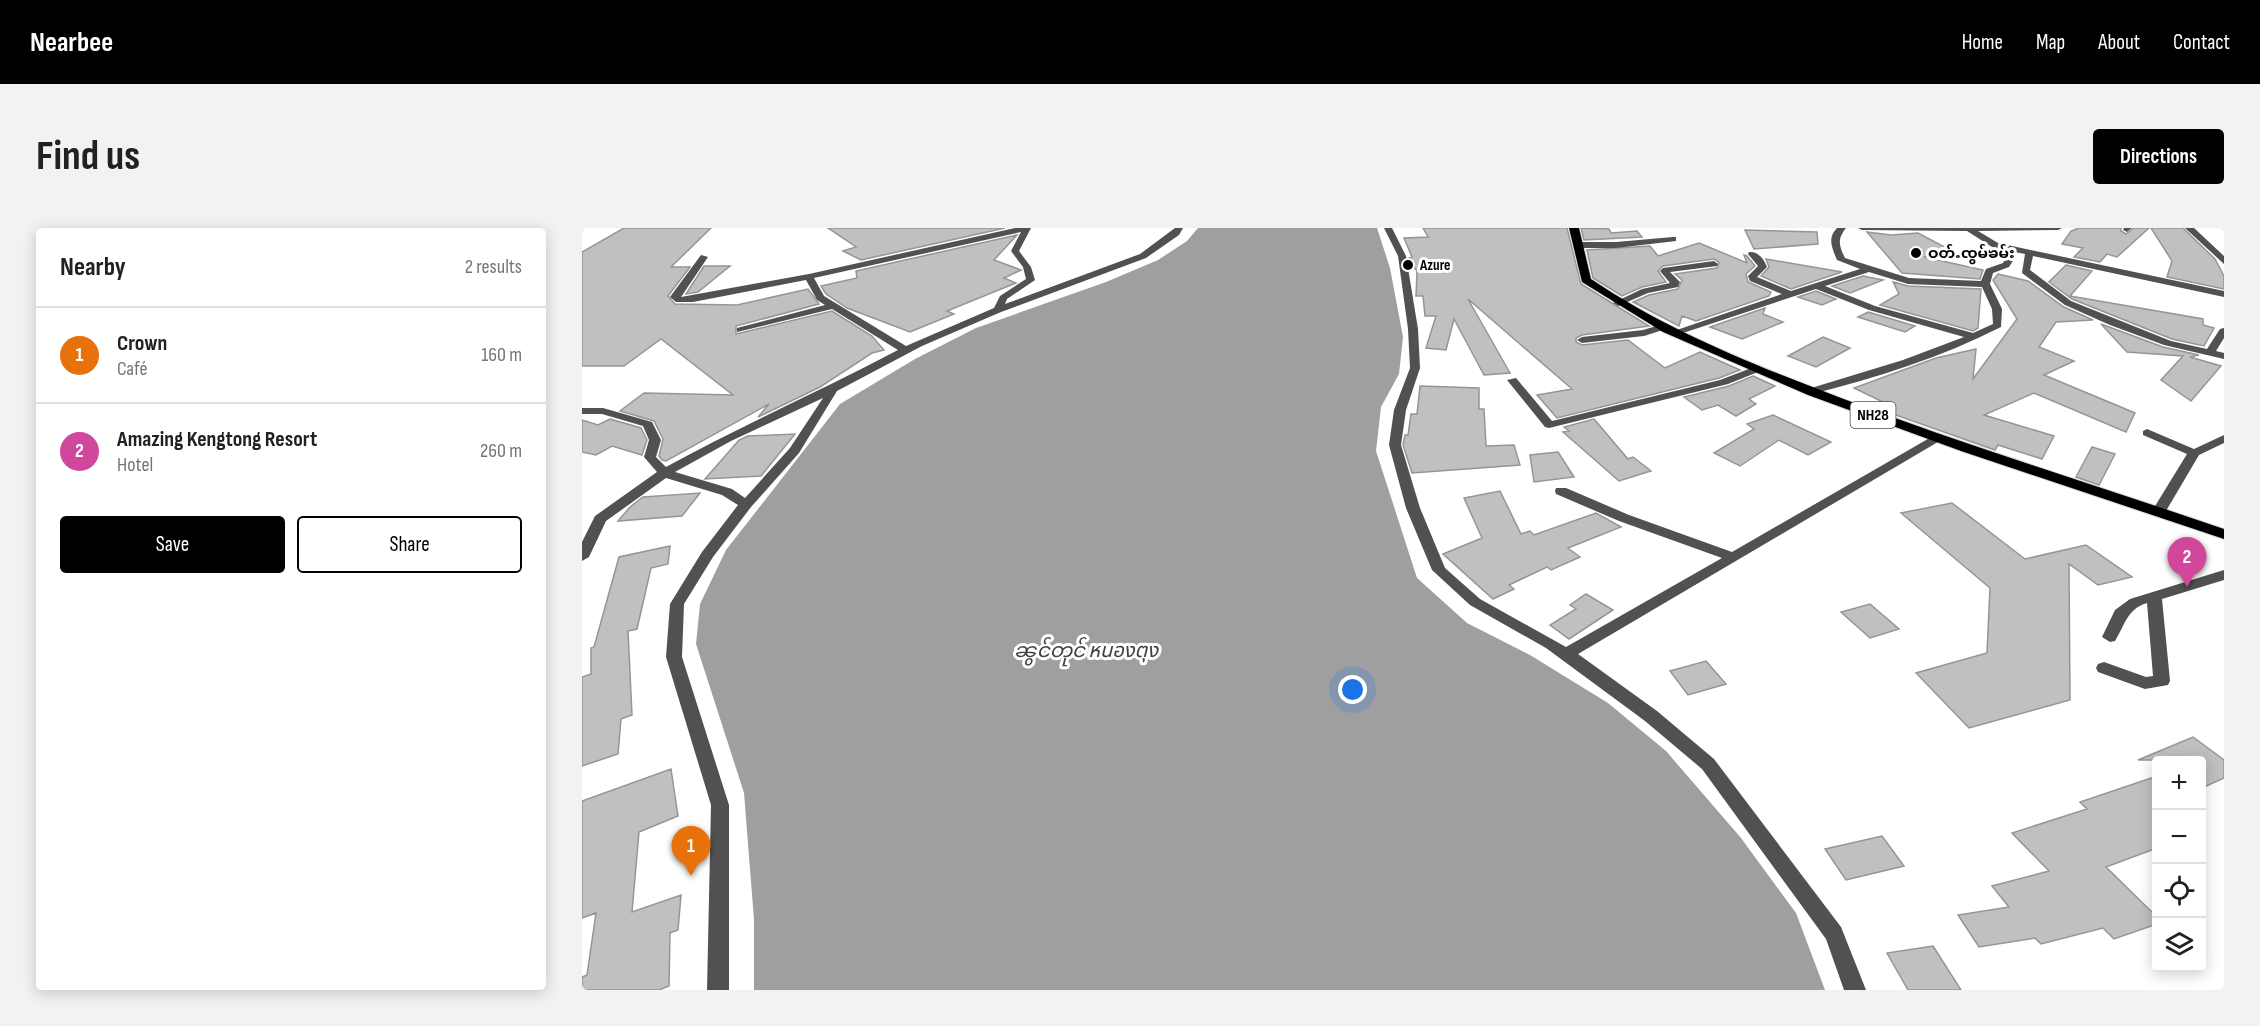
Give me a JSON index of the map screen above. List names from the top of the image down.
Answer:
{
  "streets": {
    "highway": ["NH28"]
  },
  "water": ["ၼွင်တုင် หนองตุง"],
  "places": ["ဝတ်ႉၸွမ်ၶမ်း", "Azure"],
  "page": {
    "header": "Nearbee",
    "nav": [
      "Home",
      "Map",
      "About",
      "Contact"
    ],
    "buttons": [
      "Directions",
      ["Save", "Share"]
    ],
    "title": "Find us",
    "heading": ["Nearby", "2 results"],
    "list": [
      {
        "mark": "1",
        "name": "Crown",
        "note": "Café",
        "value": "160 m"
      },
      {
        "mark": "2",
        "name": "Amazing Kengtong Resort",
        "note": "Hotel",
        "value": "260 m"
      }
    ],
    "pins": ["2", "1"],
    "map_buttons": ["+", "−"]
  }
}
